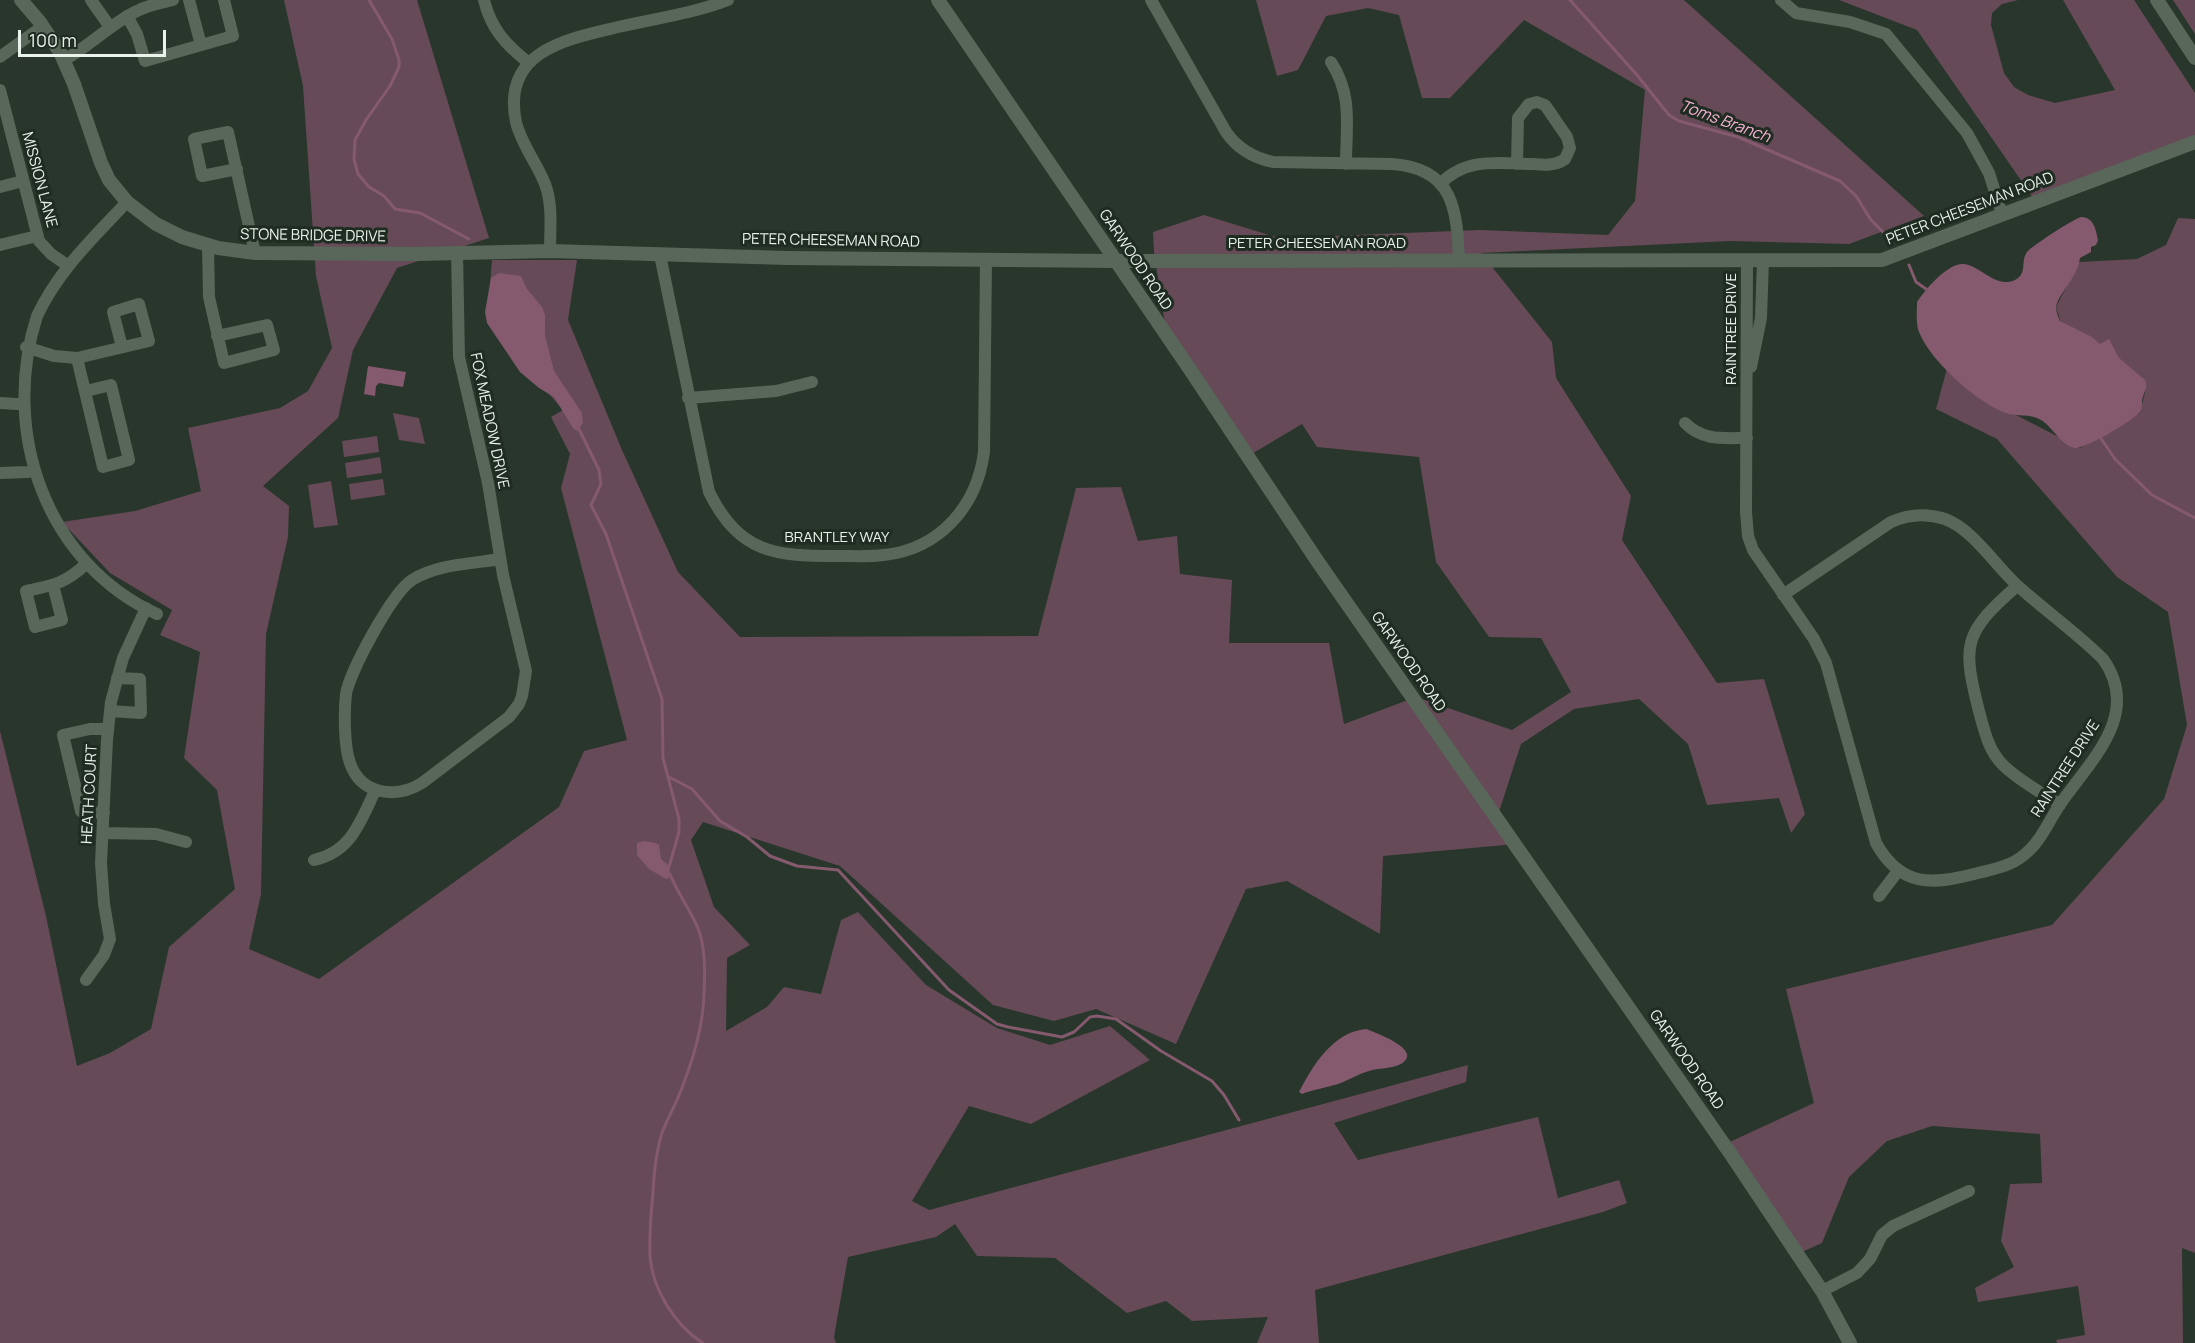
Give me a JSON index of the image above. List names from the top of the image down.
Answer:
{
  "streets": {
    "street": [
      "MISSION LANE",
      "PETER CHEESEMAN ROAD",
      "STONE BRIDGE DRIVE",
      "GARWOOD ROAD",
      "RAINTREE DRIVE",
      "FOX MEADOW DRIVE",
      "BRANTLEY WAY",
      "HEATH COURT"
    ]
  },
  "crossings": [
    ["PETER CHEESEMAN ROAD", "STONE BRIDGE DRIVE"],
    ["PETER CHEESEMAN ROAD", "GARWOOD ROAD"],
    ["PETER CHEESEMAN ROAD", "RAINTREE DRIVE"],
    ["PETER CHEESEMAN ROAD", "FOX MEADOW DRIVE"],
    ["PETER CHEESEMAN ROAD", "BRANTLEY WAY"]
  ],
  "water": ["Toms Branch"],
  "scale_bar": "100 m"
}
